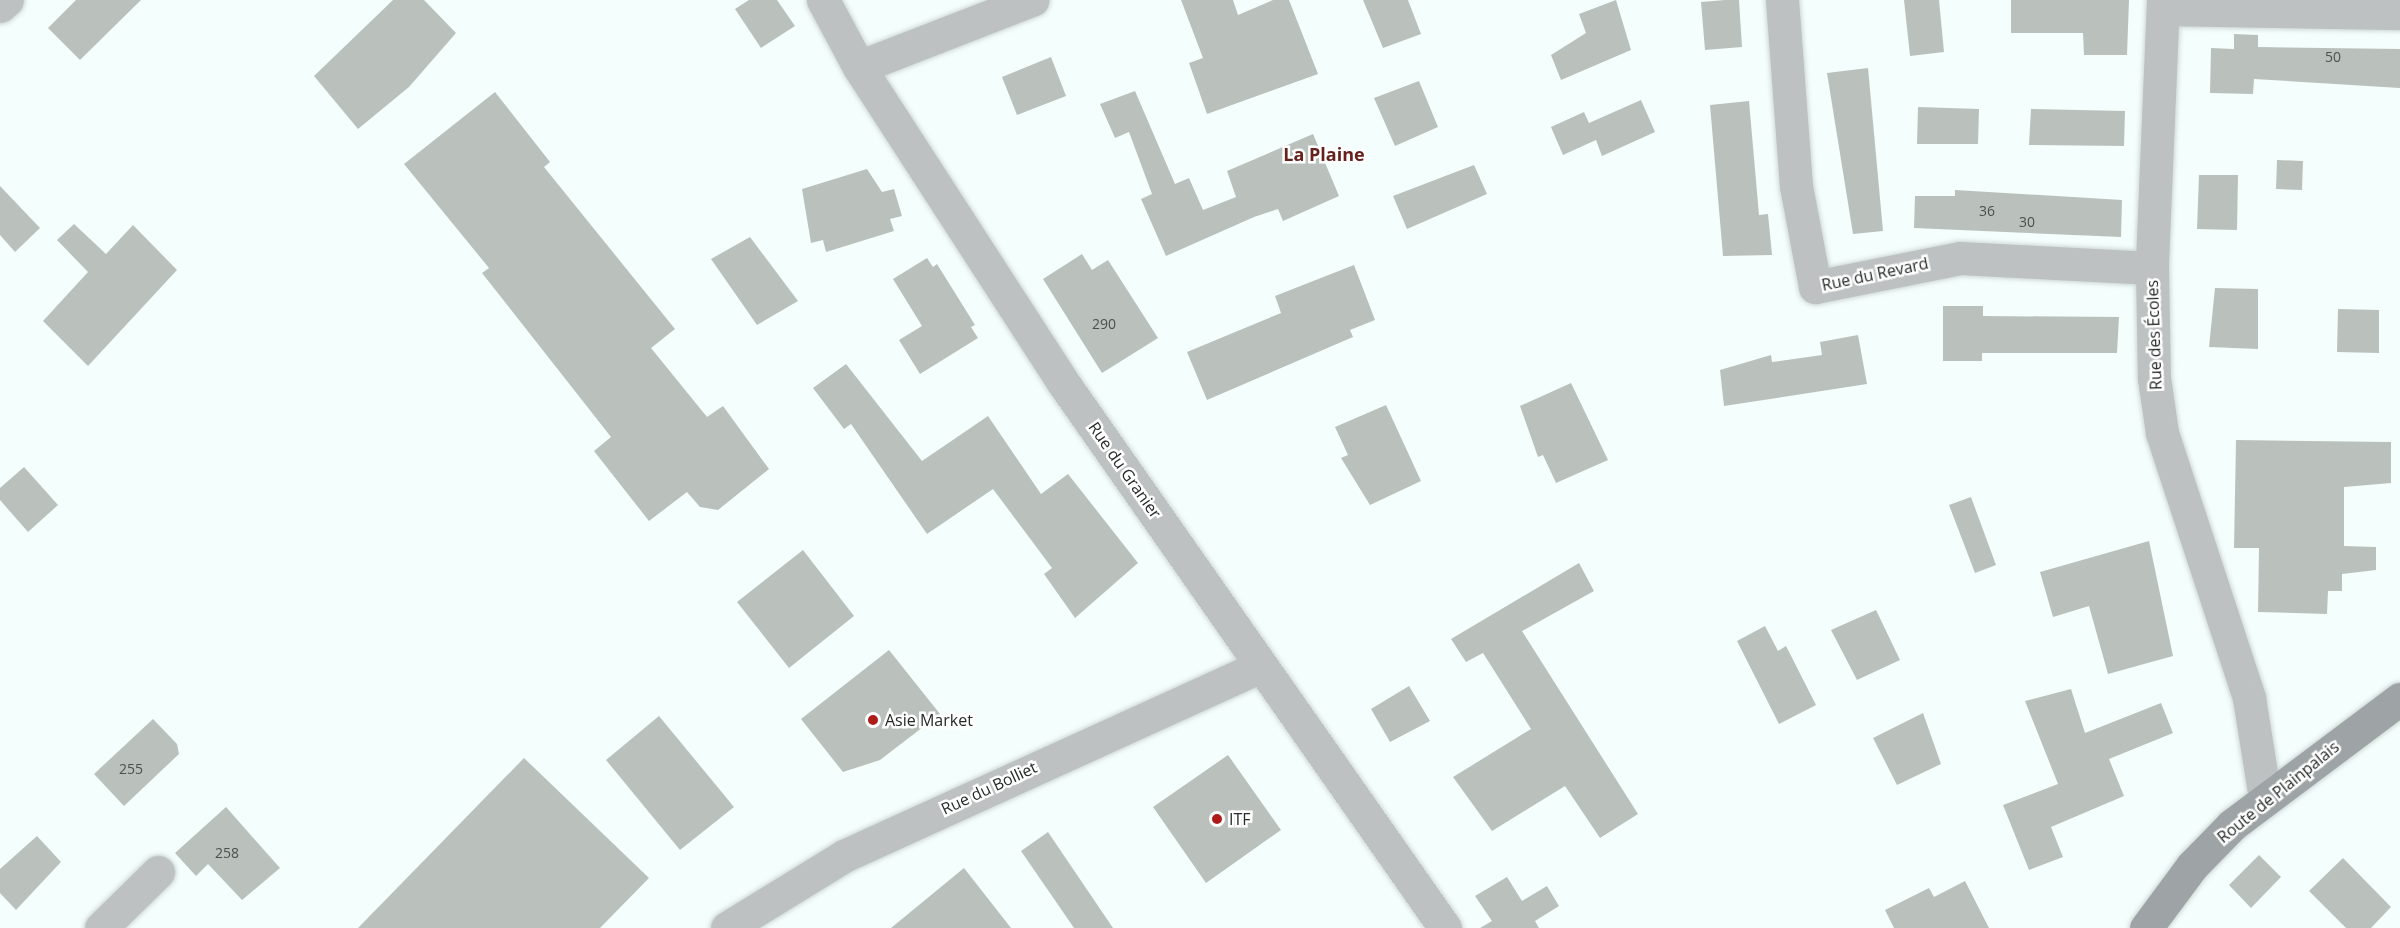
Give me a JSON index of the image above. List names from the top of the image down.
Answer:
{
  "streets": {
    "main road": ["Route de Plainpalais"],
    "street": [
      "Rue du Revard",
      "Rue des Écoles",
      "Rue du Granier",
      "Rue du Bolliet"
    ]
  },
  "crossings": [
    ["Rue du Revard", "Rue des Écoles"],
    ["Rue des Écoles", "Route de Plainpalais"],
    ["Rue du Granier", "Rue du Bolliet"]
  ],
  "districts": ["La Plaine"],
  "places": ["Asie Market", "ITF"],
  "house_numbers": [
    "50",
    "36",
    "30",
    "290",
    "255",
    "258"
  ]
}
